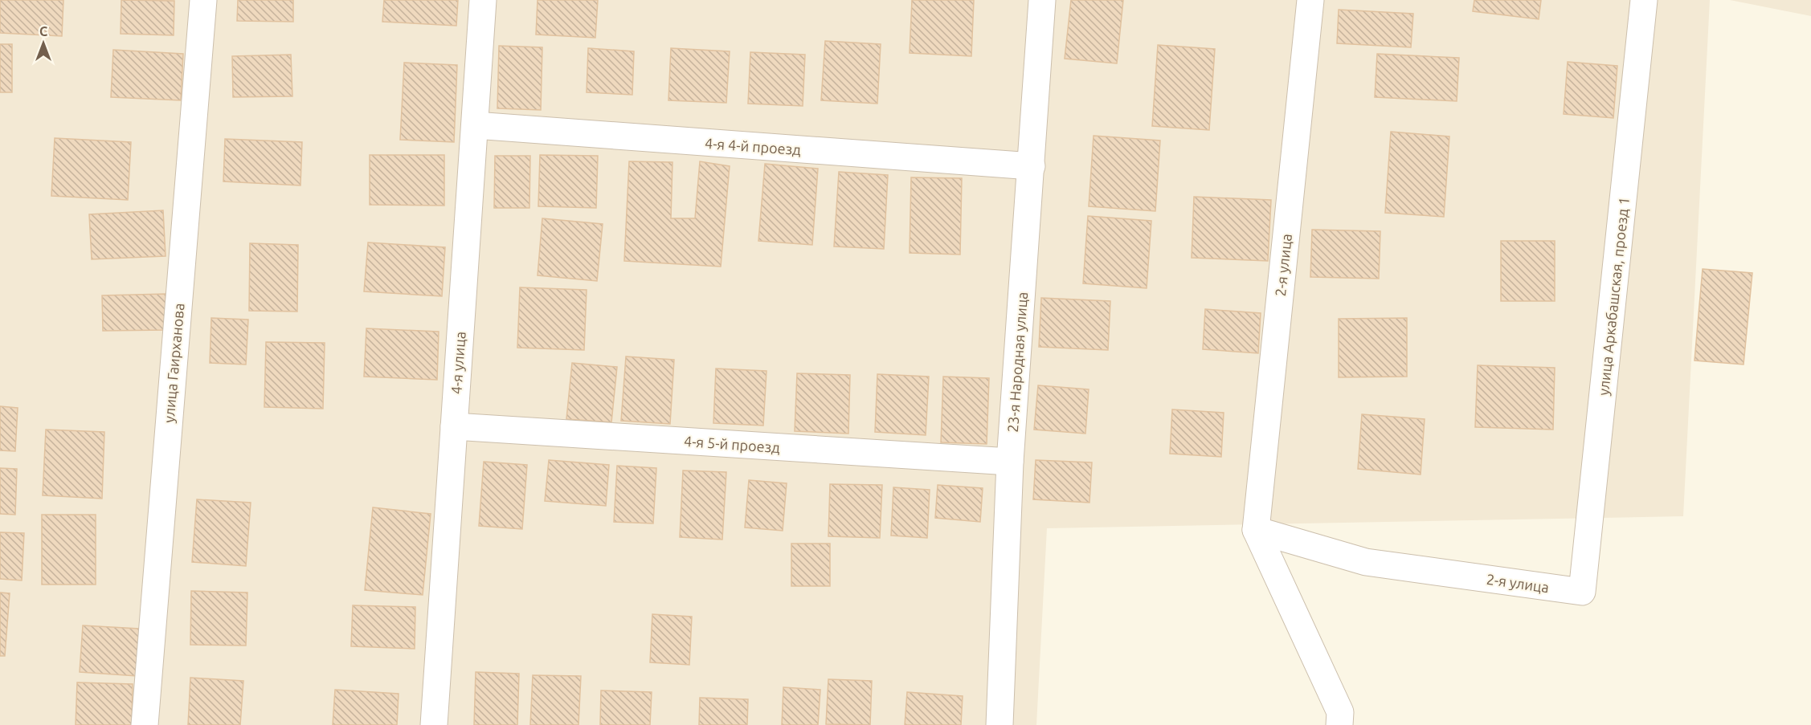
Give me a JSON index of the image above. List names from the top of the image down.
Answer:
{
  "streets": {
    "street": [
      "4-я 4-й проезд",
      "2-я улица",
      "улица Аркабашская, проезд 1",
      "23-я Народная улица",
      "улица Гаирханова",
      "4-я улица",
      "4-я 5-й проезд"
    ]
  },
  "crossings": [
    ["4-я 4-й проезд", "23-я Народная улица"],
    ["4-я 4-й проезд", "4-я улица"],
    ["2-я улица", "улица Аркабашская, проезд 1"],
    ["23-я Народная улица", "4-я 5-й проезд"],
    ["4-я улица", "4-я 5-й проезд"]
  ],
  "north": "top"
}
